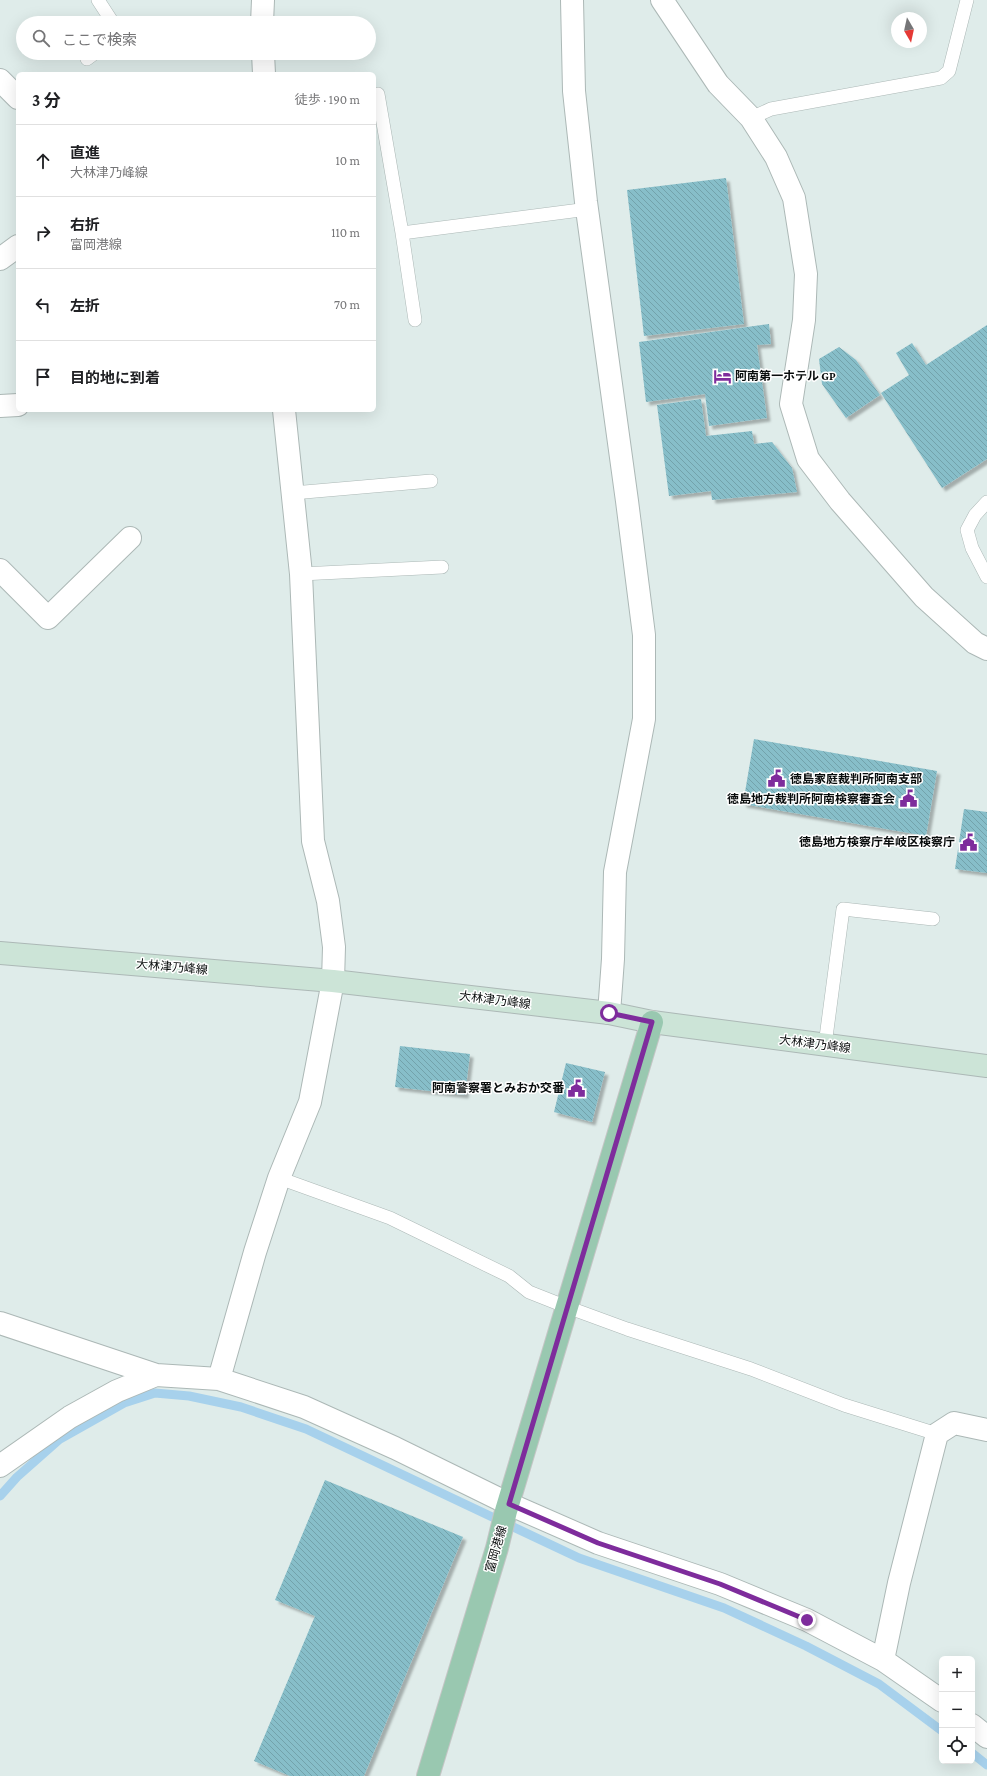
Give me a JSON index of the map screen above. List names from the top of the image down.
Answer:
{
  "streets": {
    "main road": ["大林津乃峰線", "富岡港線"]
  },
  "crossings": [
    ["大林津乃峰線", "富岡港線"]
  ],
  "places": {
    "hotel": ["阿南第一ホテル GP"],
    "public building": [
      "徳島家庭裁判所阿南支部",
      "徳島地方裁判所阿南検察審査会",
      "徳島地方検察庁牟岐区検察庁",
      "阿南警察署とみおか交番"
    ]
  },
  "north": "bottom",
  "page": {
    "search": "ここで検索",
    "heading": ["3 分", "徒歩 · 190 m"],
    "list": [
      ["直進", "大林津乃峰線", "10 m"],
      ["右折", "富岡港線", "110 m"],
      ["左折", "70 m"],
      "目的地に到着"
    ],
    "map_buttons": ["+", "−"]
  }
}
